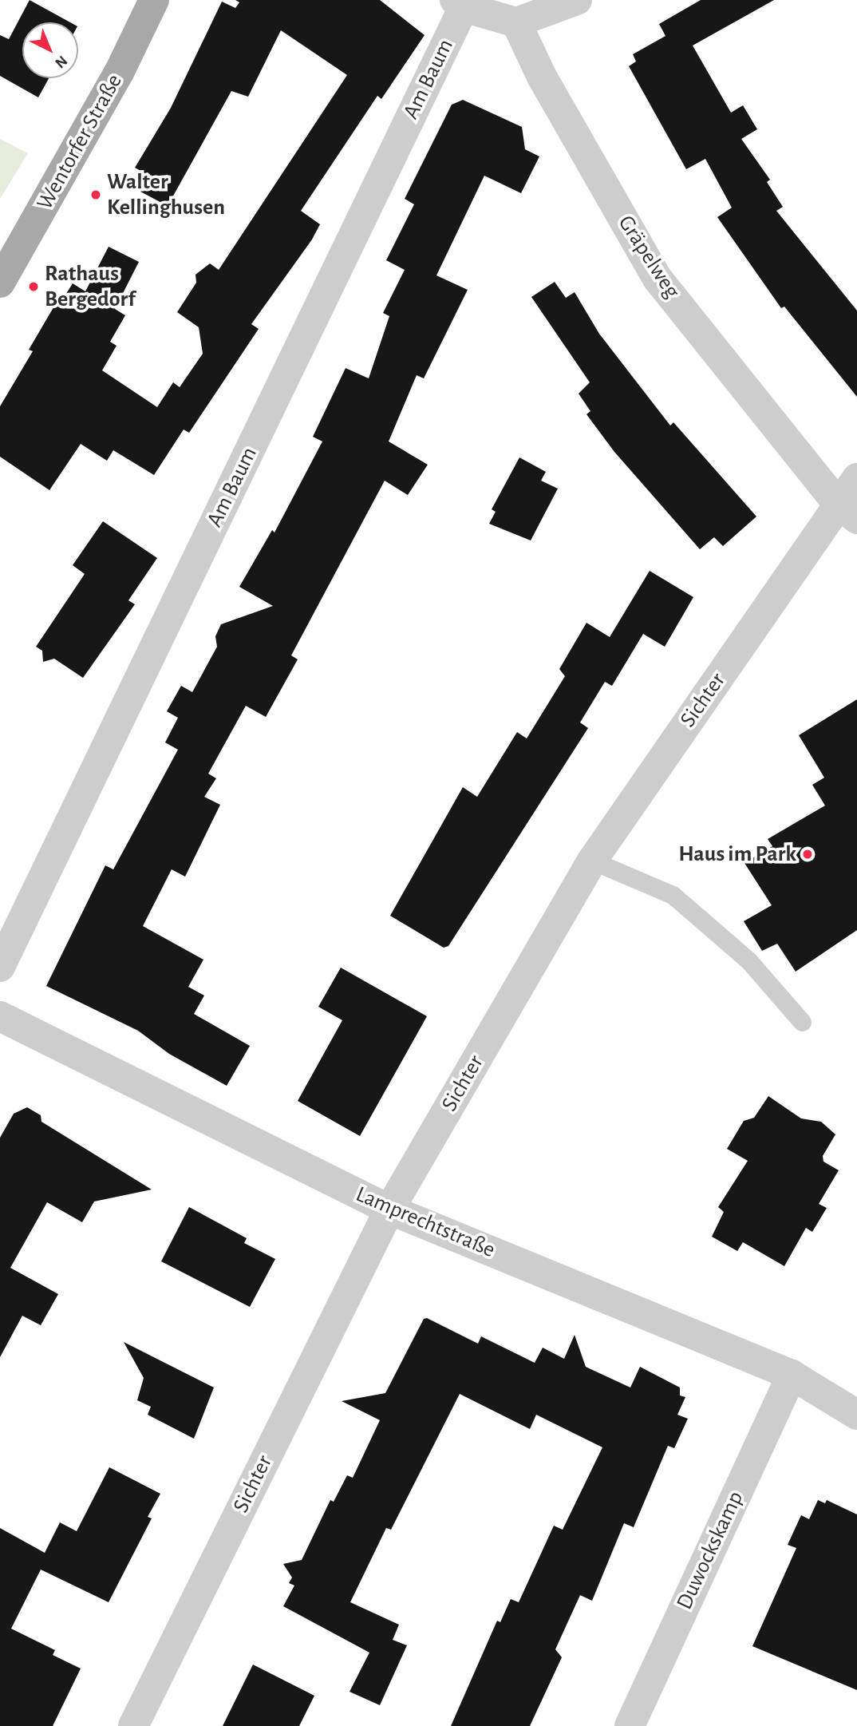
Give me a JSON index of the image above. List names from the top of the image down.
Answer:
{
  "streets": {
    "main road": ["Wentorfer Straße"],
    "street": [
      "Am Baum",
      "Gräpelweg",
      "Sichter",
      "Lamprechtstraße",
      "Duwockskamp"
    ]
  },
  "crossings": [
    ["Gräpelweg", "Sichter"],
    ["Sichter", "Lamprechtstraße"],
    ["Lamprechtstraße", "Duwockskamp"]
  ],
  "places": ["Walter Kellinghusen", "Rathaus Bergedorf", "Haus im Park"],
  "north": "bottom right"
}
